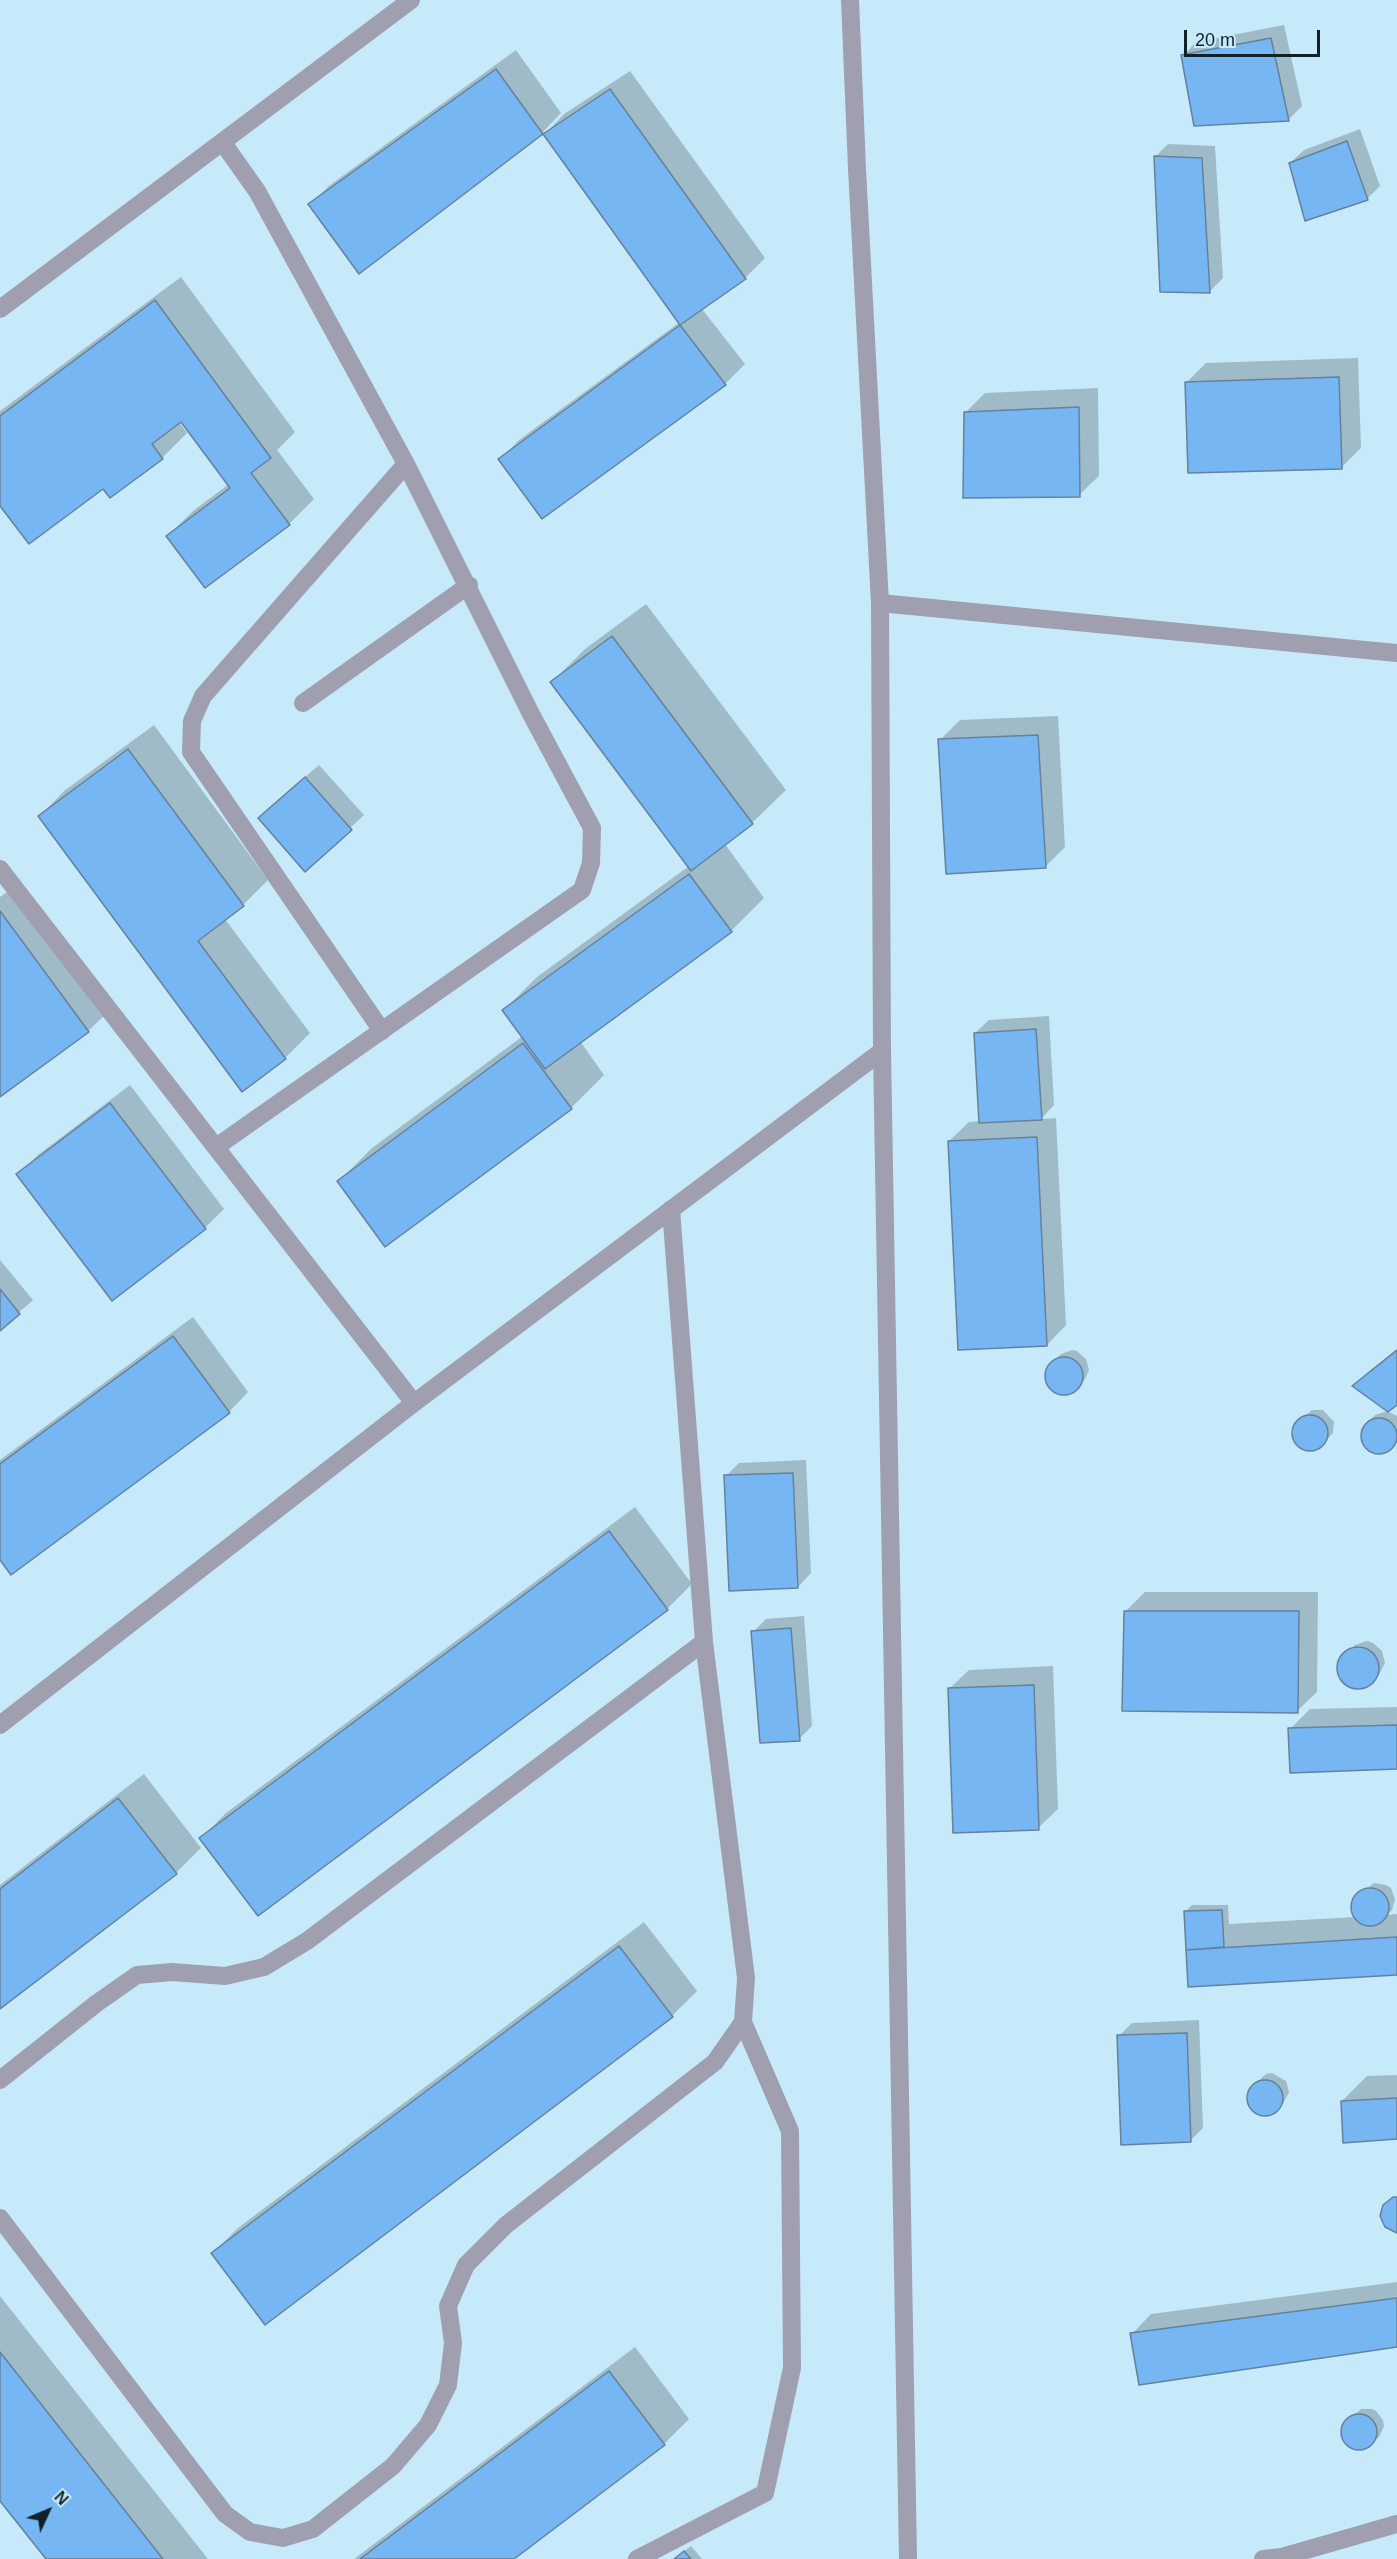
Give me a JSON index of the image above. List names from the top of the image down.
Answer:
{
  "scale_bar": "20 m",
  "north": "top right"
}
